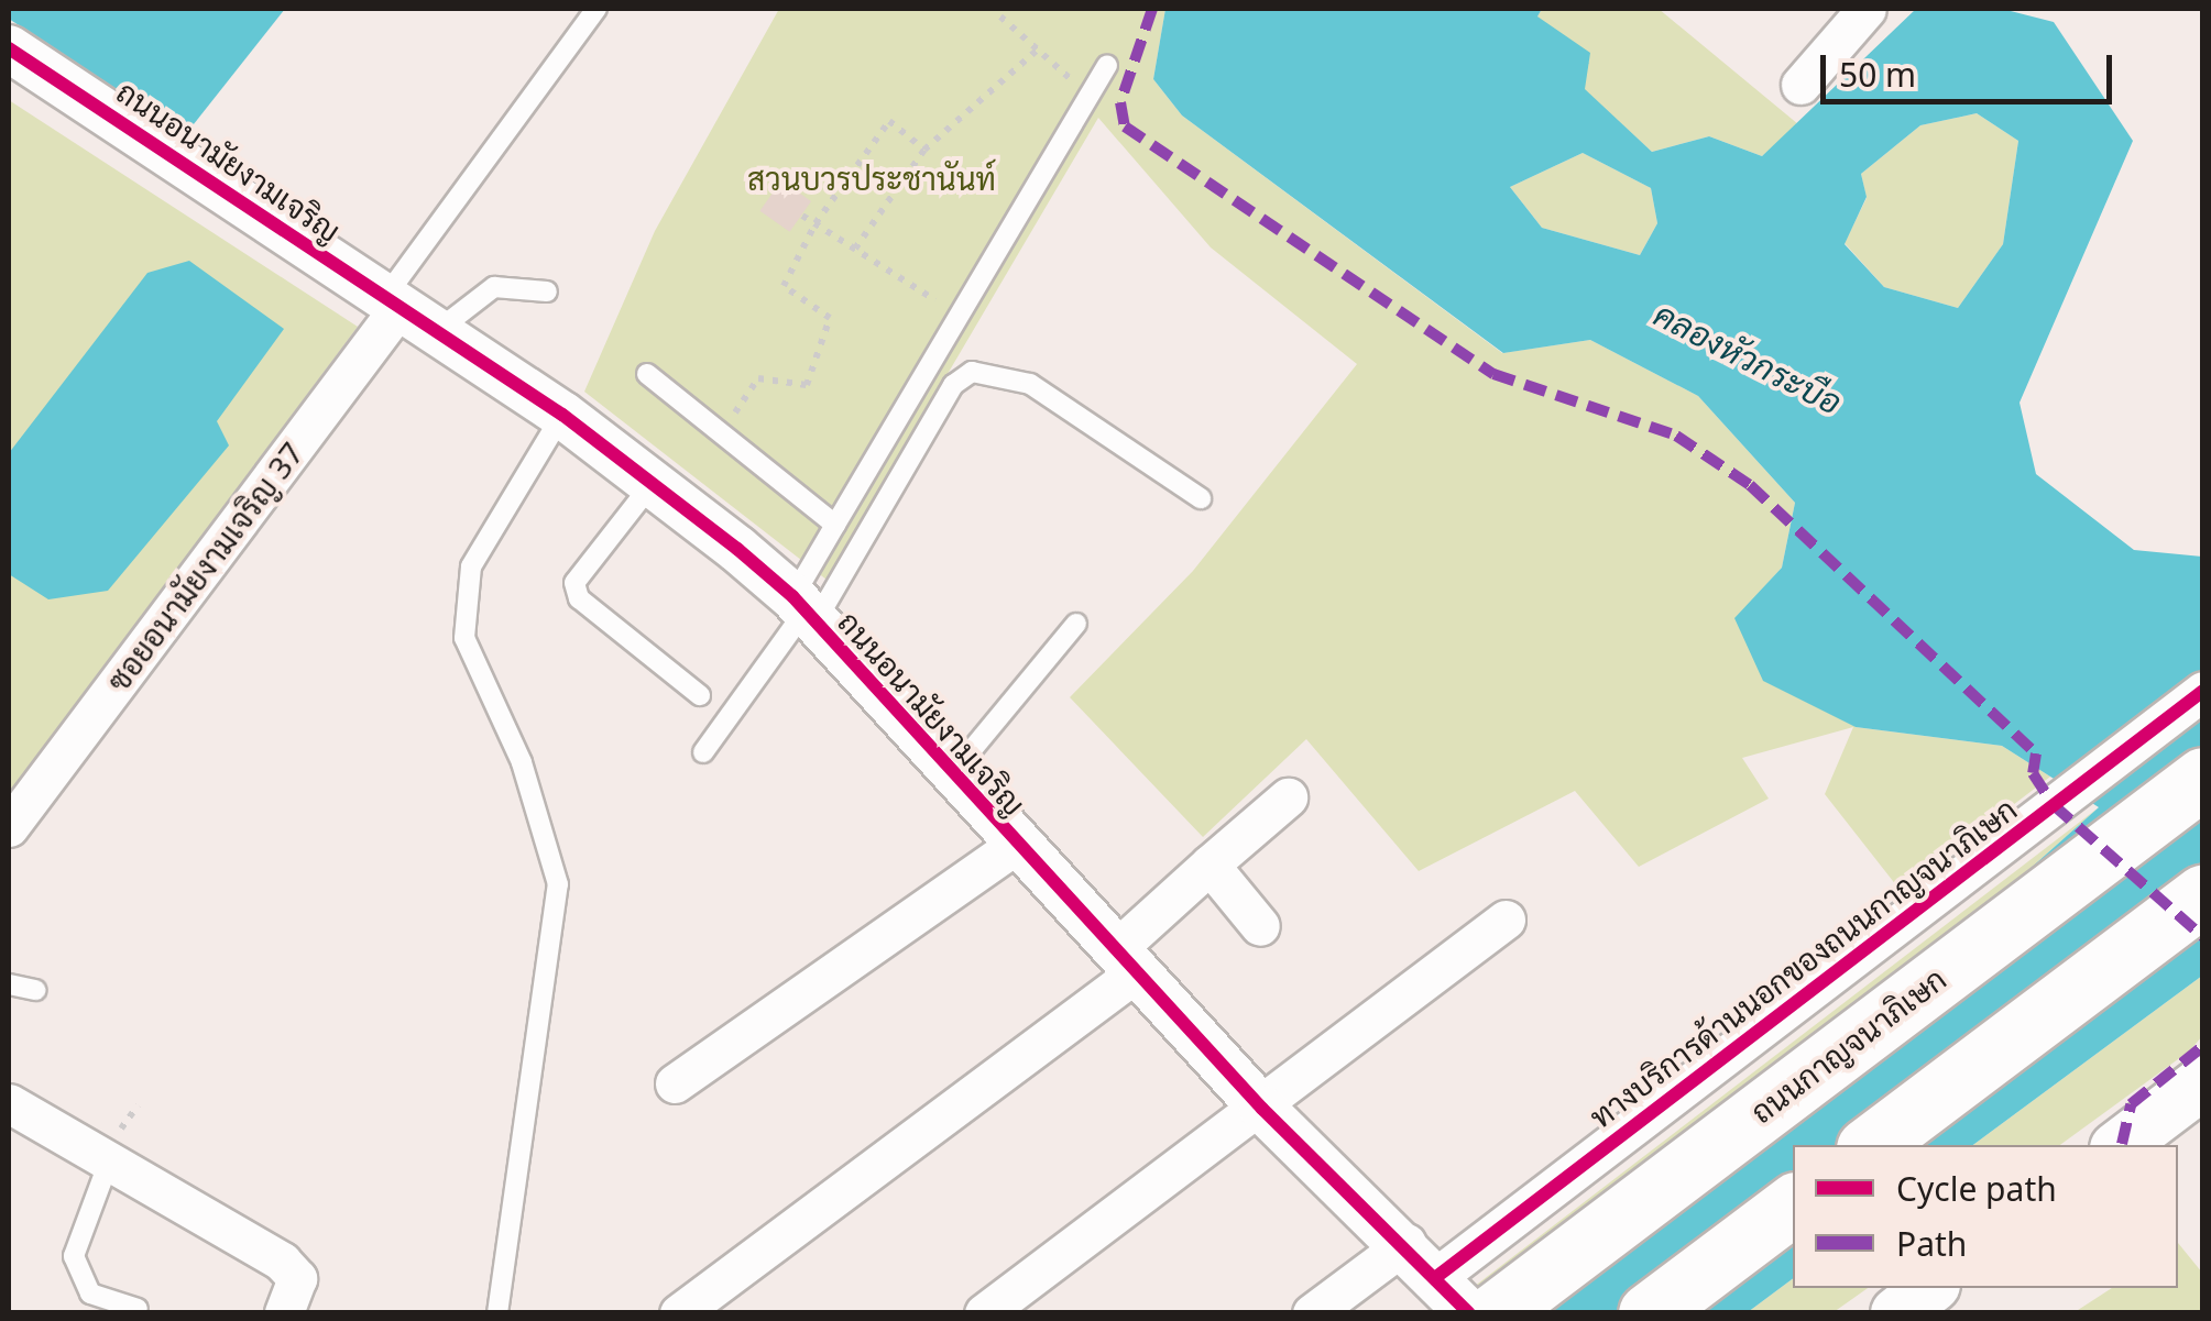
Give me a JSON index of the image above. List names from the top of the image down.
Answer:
{
  "streets": {
    "highway": ["ถนนกาญจนาภิเษก"],
    "street": ["ถนนอนามัยงามเจริญ", "ซอยอนามัยงามเจริญ 37", "ทางบริการด้านนอกของถนนกาญจนาภิเษก"]
  },
  "crossings": [
    ["ถนนอนามัยงามเจริญ", "ซอยอนามัยงามเจริญ 37"],
    ["ถนนอนามัยงามเจริญ", "ทางบริการด้านนอกของถนนกาญจนาภิเษก"]
  ],
  "water": ["คลองหัวกระบือ"],
  "parks": ["สวนบวรประชานันท์"],
  "legend": ["Cycle path", "Path"],
  "scale_bar": "50 m"
}
